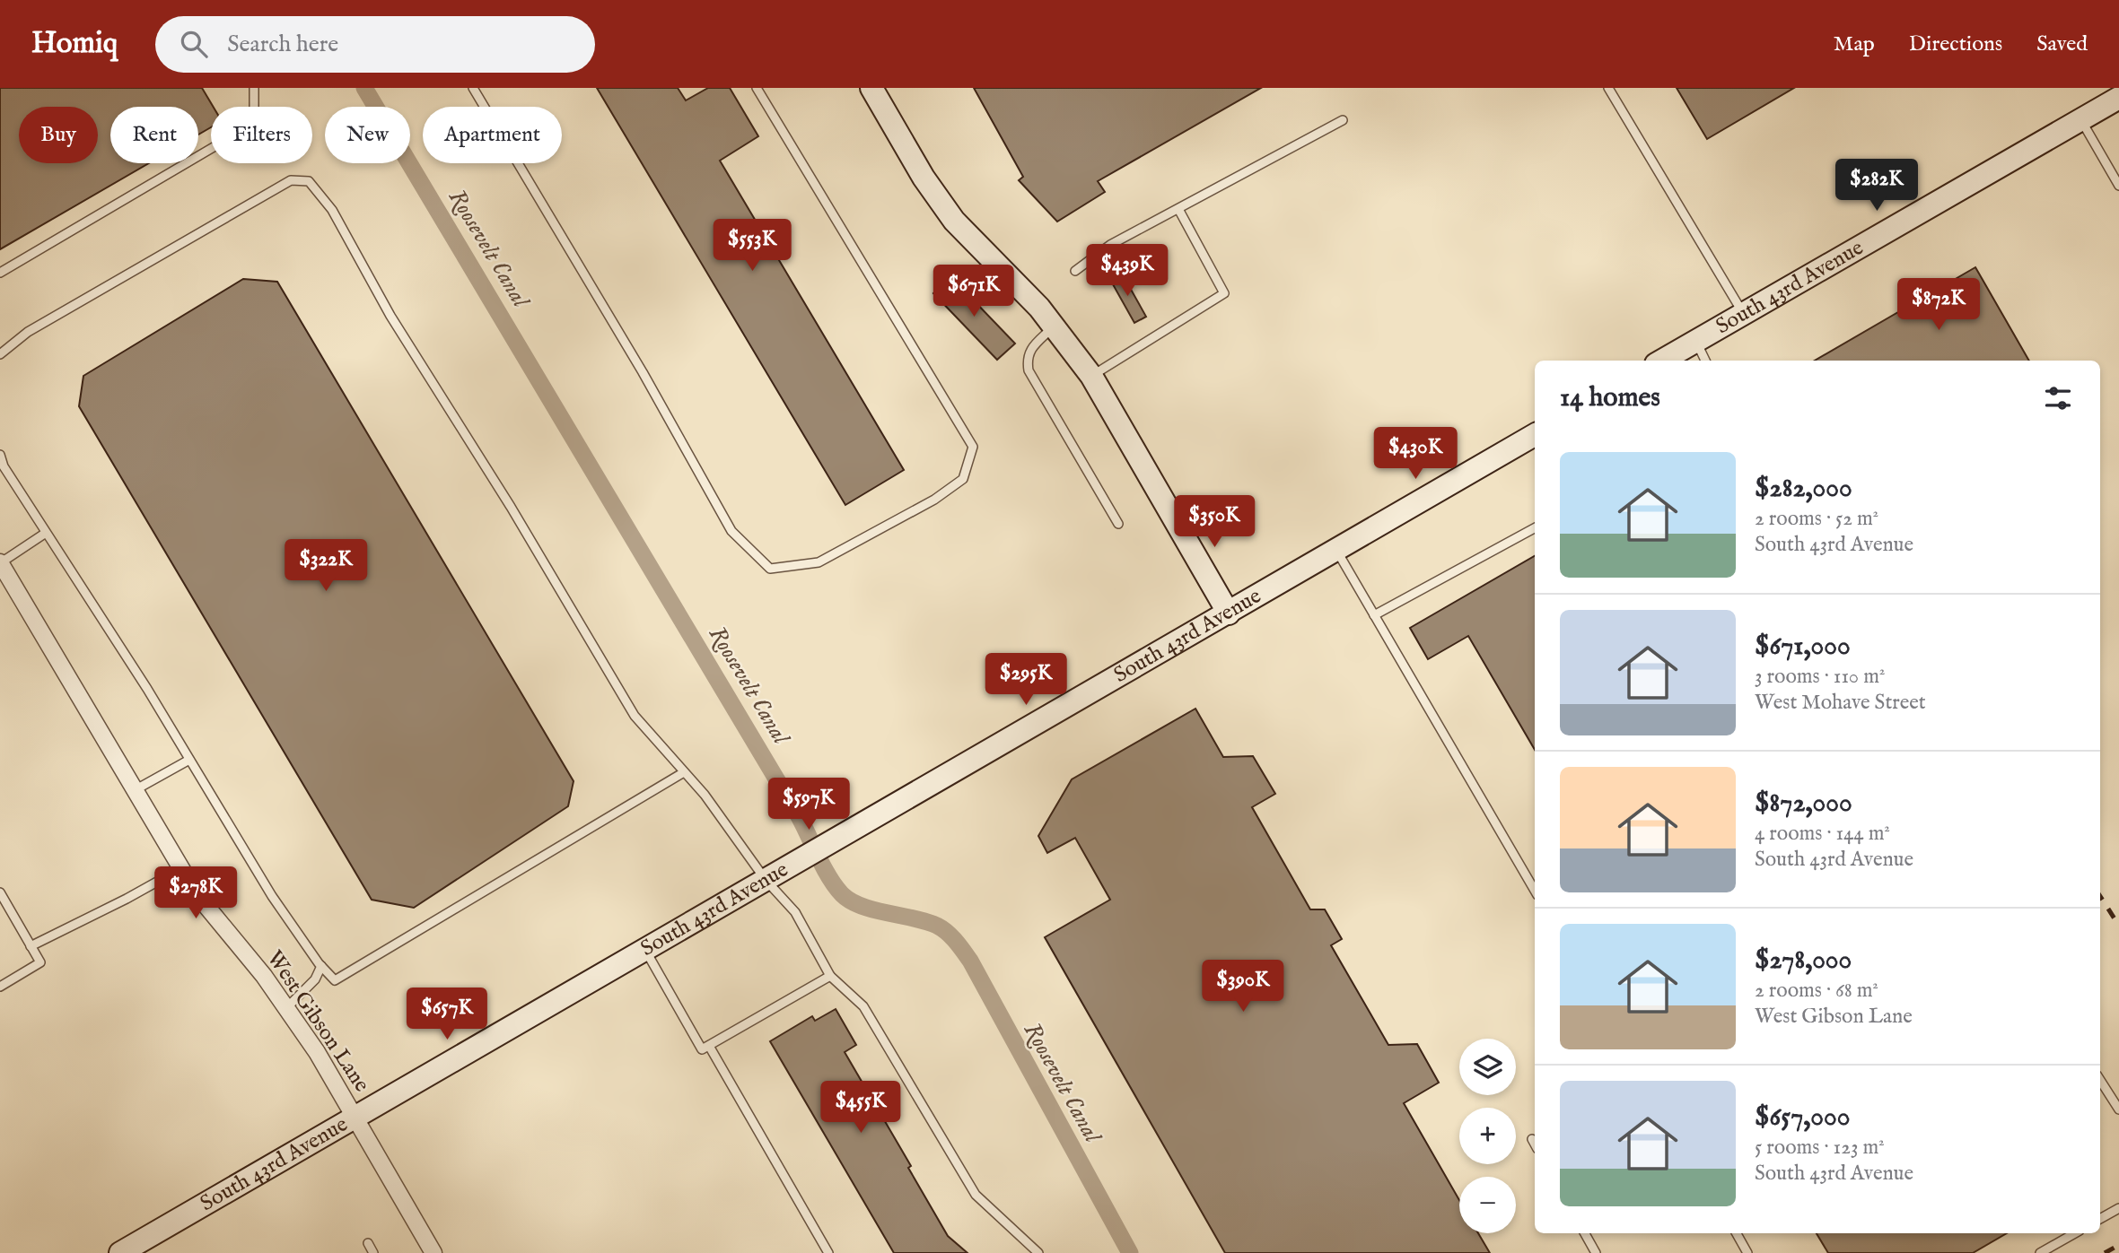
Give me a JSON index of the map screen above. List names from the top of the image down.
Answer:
{
  "streets": {
    "main road": ["South 43rd Avenue"],
    "street": ["West Gibson Lane"]
  },
  "crossings": [
    ["South 43rd Avenue", "West Gibson Lane"]
  ],
  "water": ["Roosevelt Canal"],
  "page": {
    "header": "Homiq",
    "search": "Search here",
    "nav": ["Map", "Directions", "Saved"],
    "chip": [
      "Buy",
      "Rent",
      "Filters",
      "New",
      "Apartment"
    ],
    "price": [
      "$282K",
      "$553K",
      "$439K",
      "$671K",
      "$872K",
      "$430K",
      "$350K",
      "$322K",
      "$295K",
      "$597K",
      "$278K",
      "$390K",
      "$657K",
      "$455K"
    ],
    "heading": "14 homes",
    "list": [
      {
        "name": "$282,000",
        "note": "2 rooms · 52 m² · South 43rd Avenue"
      },
      {
        "name": "$671,000",
        "note": "3 rooms · 110 m² · West Mohave Street"
      },
      {
        "name": "$872,000",
        "note": "4 rooms · 144 m² · South 43rd Avenue"
      },
      {
        "name": "$278,000",
        "note": "2 rooms · 68 m² · West Gibson Lane"
      },
      {
        "name": "$657,000",
        "note": "5 rooms · 123 m² · South 43rd Avenue"
      }
    ],
    "map_buttons": ["+", "−"]
  }
}
